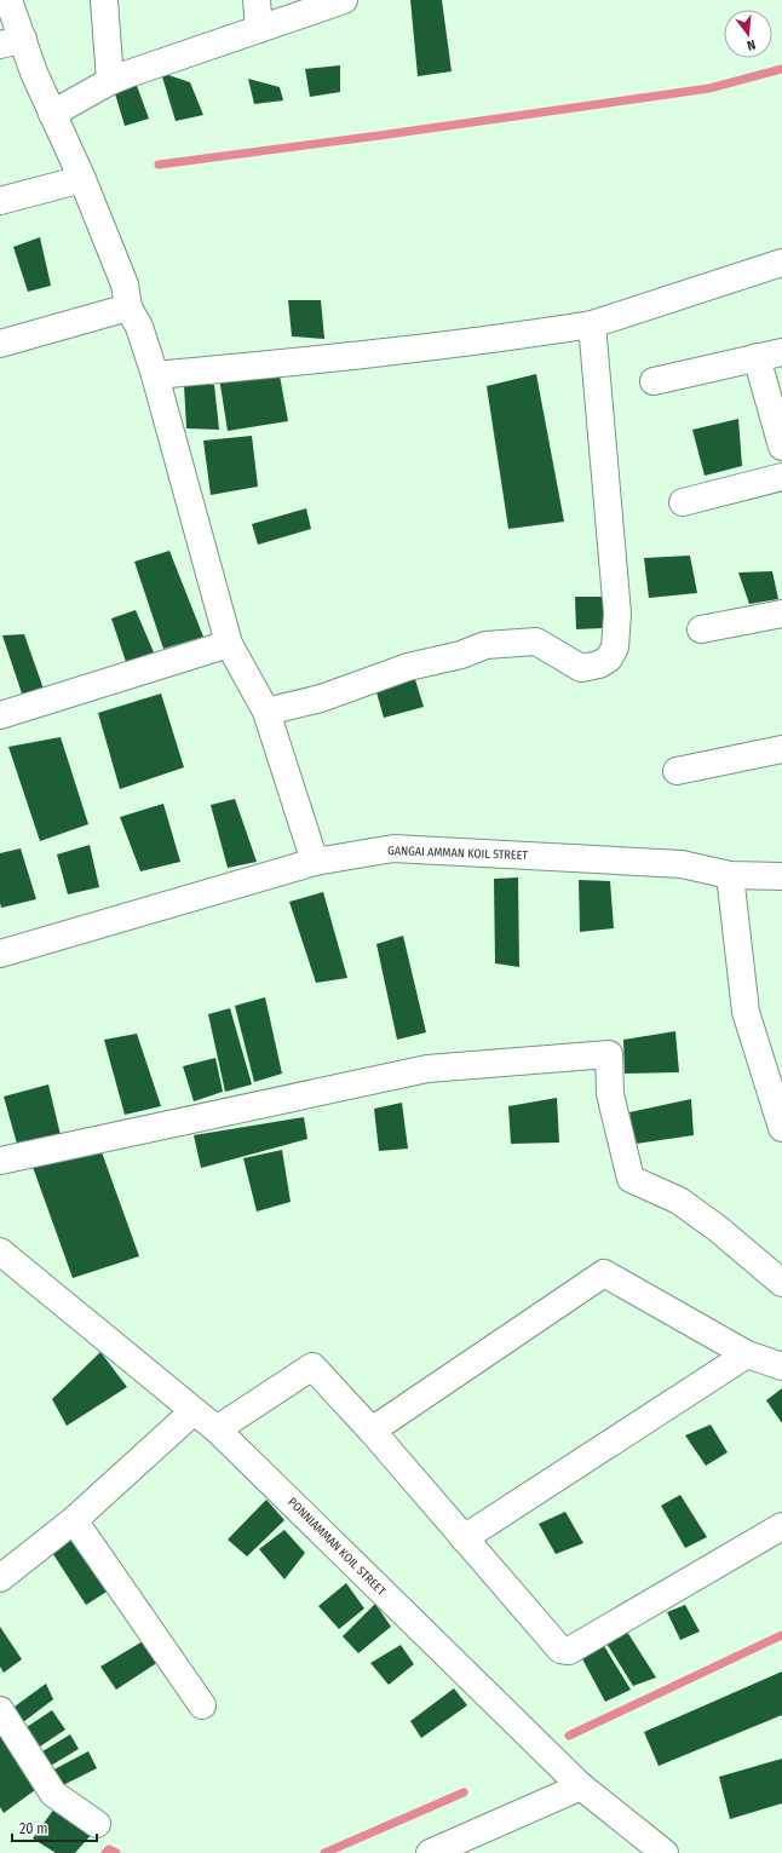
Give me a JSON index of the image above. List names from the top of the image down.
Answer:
{
  "streets": {
    "street": ["GANGAI AMMAN KOIL STREET", "PONNIAMMAN KOIL STREET"]
  },
  "scale_bar": "20 m",
  "north": "bottom"
}
